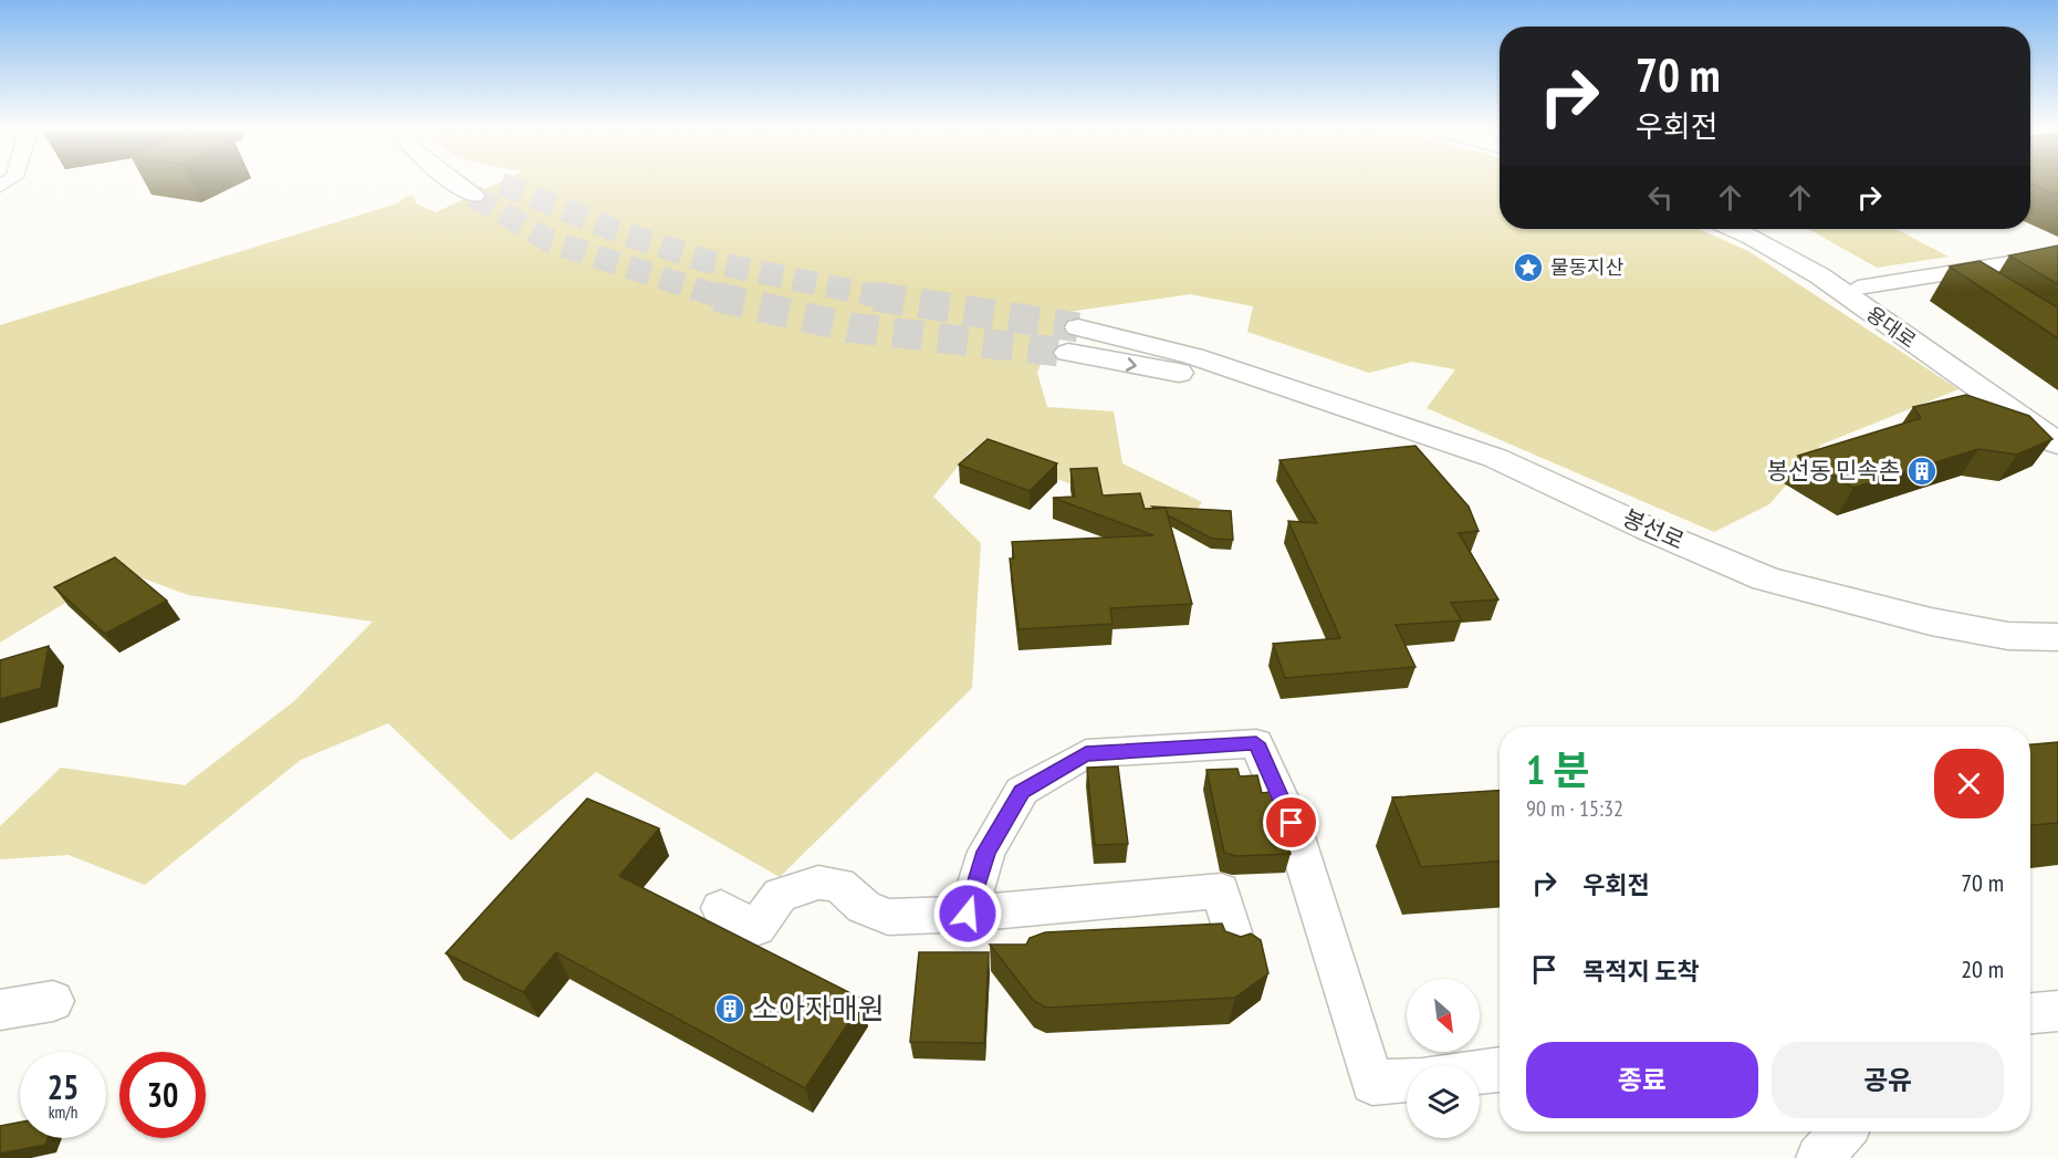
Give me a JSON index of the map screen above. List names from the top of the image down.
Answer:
{
  "streets": {
    "main road": ["용대로", "봉선로"]
  },
  "places": {
    "place": ["물동지산"],
    "building": ["봉선동 민속촌", "소아자매원"]
  },
  "north": "bottom right",
  "page": {
    "turn": ["70 m", "우회전"],
    "heading": ["1 분", "90 m · 15:32"],
    "list": [
      {
        "name": "우회전",
        "value": "70 m"
      },
      {
        "name": "목적지 도착",
        "value": "20 m"
      }
    ],
    "buttons": ["종료", "공유"],
    "speed": "25 km/h",
    "limit": "30"
  }
}
